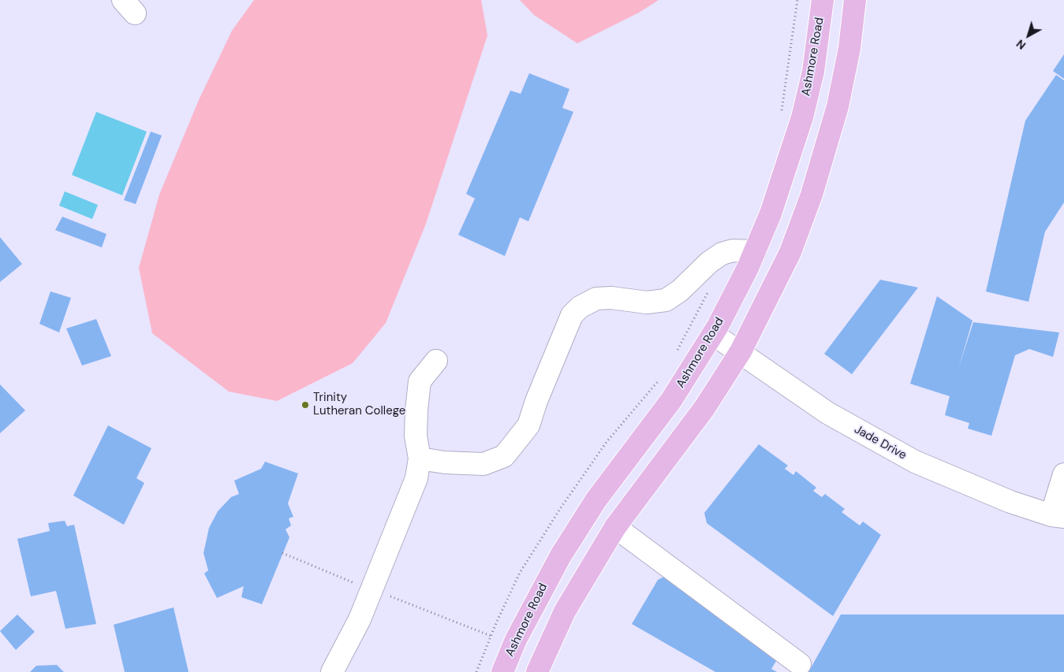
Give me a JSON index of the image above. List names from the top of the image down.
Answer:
{
  "streets": {
    "main road": ["Ashmore Road"],
    "street": ["Jade Drive"]
  },
  "crossings": [
    ["Ashmore Road", "Jade Drive"]
  ],
  "places": ["Trinity Lutheran College"],
  "north": "bottom left"
}
